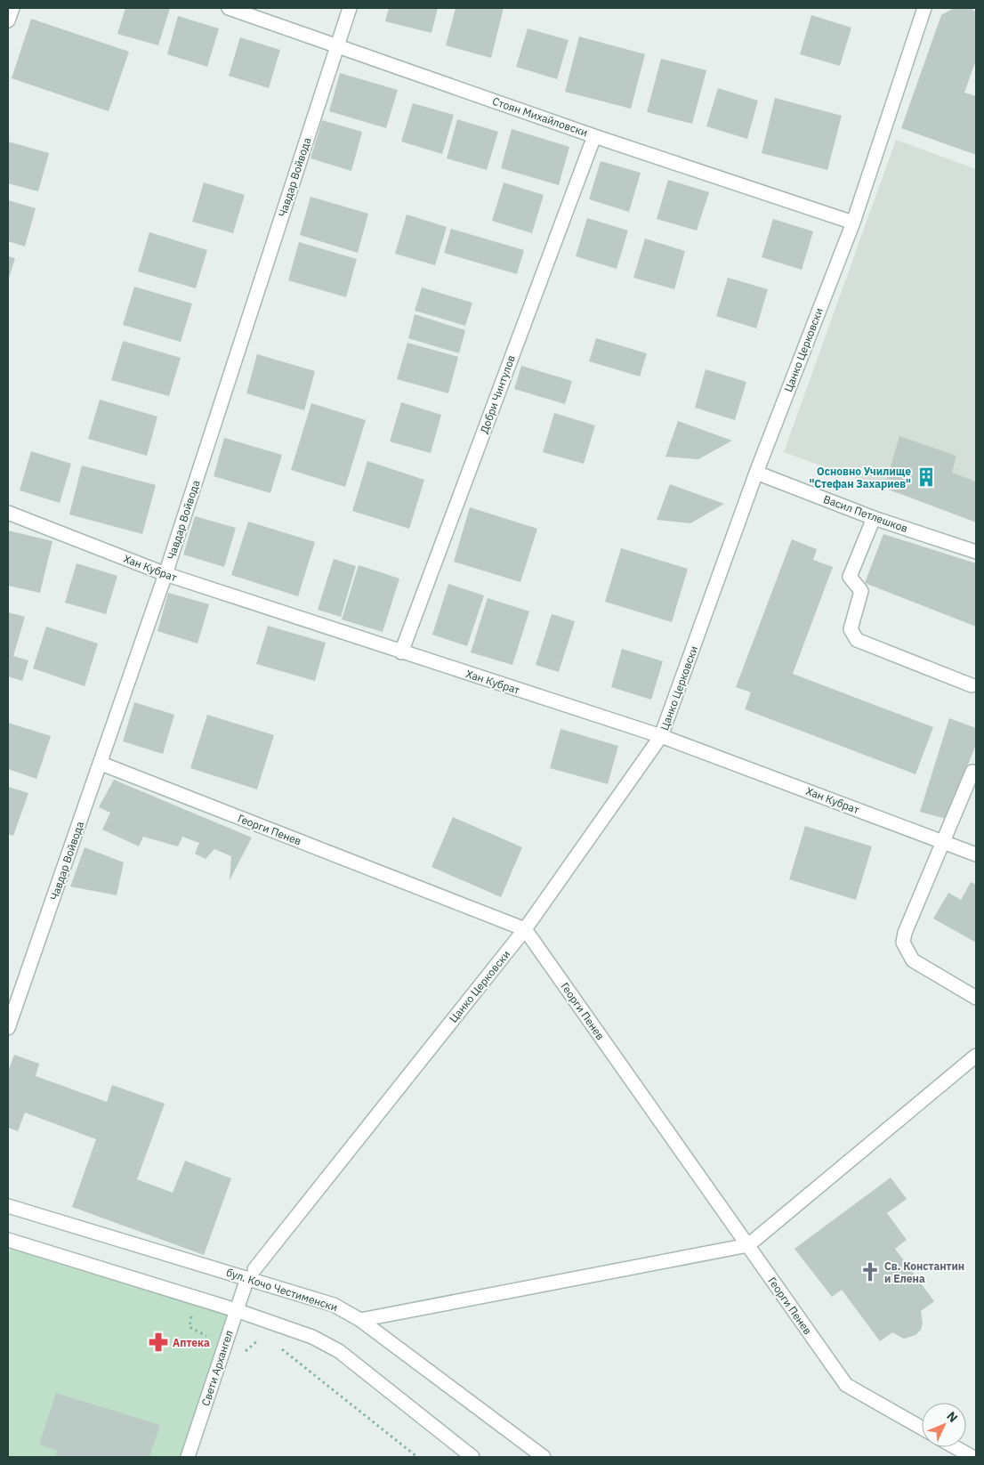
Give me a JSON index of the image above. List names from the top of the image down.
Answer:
{
  "streets": {
    "street": [
      "Стоян Михайловски",
      "Чавдар Войвода",
      "Цанко Церковски",
      "Добри Чинтулов",
      "Васил Петлешков",
      "Хан Кубрат",
      "Георги Пенев",
      "бул. Кочо Честименски",
      "Свети Архангел"
    ]
  },
  "crossings": [
    ["Стоян Михайловски", "Чавдар Войвода"],
    ["Стоян Михайловски", "Цанко Церковски"],
    ["Стоян Михайловски", "Добри Чинтулов"],
    ["Чавдар Войвода", "Хан Кубрат"],
    ["Чавдар Войвода", "Георги Пенев"],
    ["Цанко Церковски", "Васил Петлешков"],
    ["Цанко Церковски", "Хан Кубрат"],
    ["Цанко Церковски", "Георги Пенев"],
    ["Цанко Церковски", "бул. Кочо Честименски"],
    ["Цанко Церковски", "Свети Архангел"],
    ["Добри Чинтулов", "Хан Кубрат"],
    ["бул. Кочо Честименски", "Свети Архангел"]
  ],
  "places": {
    "building": ["Основно Училище \"Стефан Захариев\""],
    "church": ["Св. Константин и Елена"],
    "pharmacy": ["Аптека"]
  },
  "north": "top right"
}
